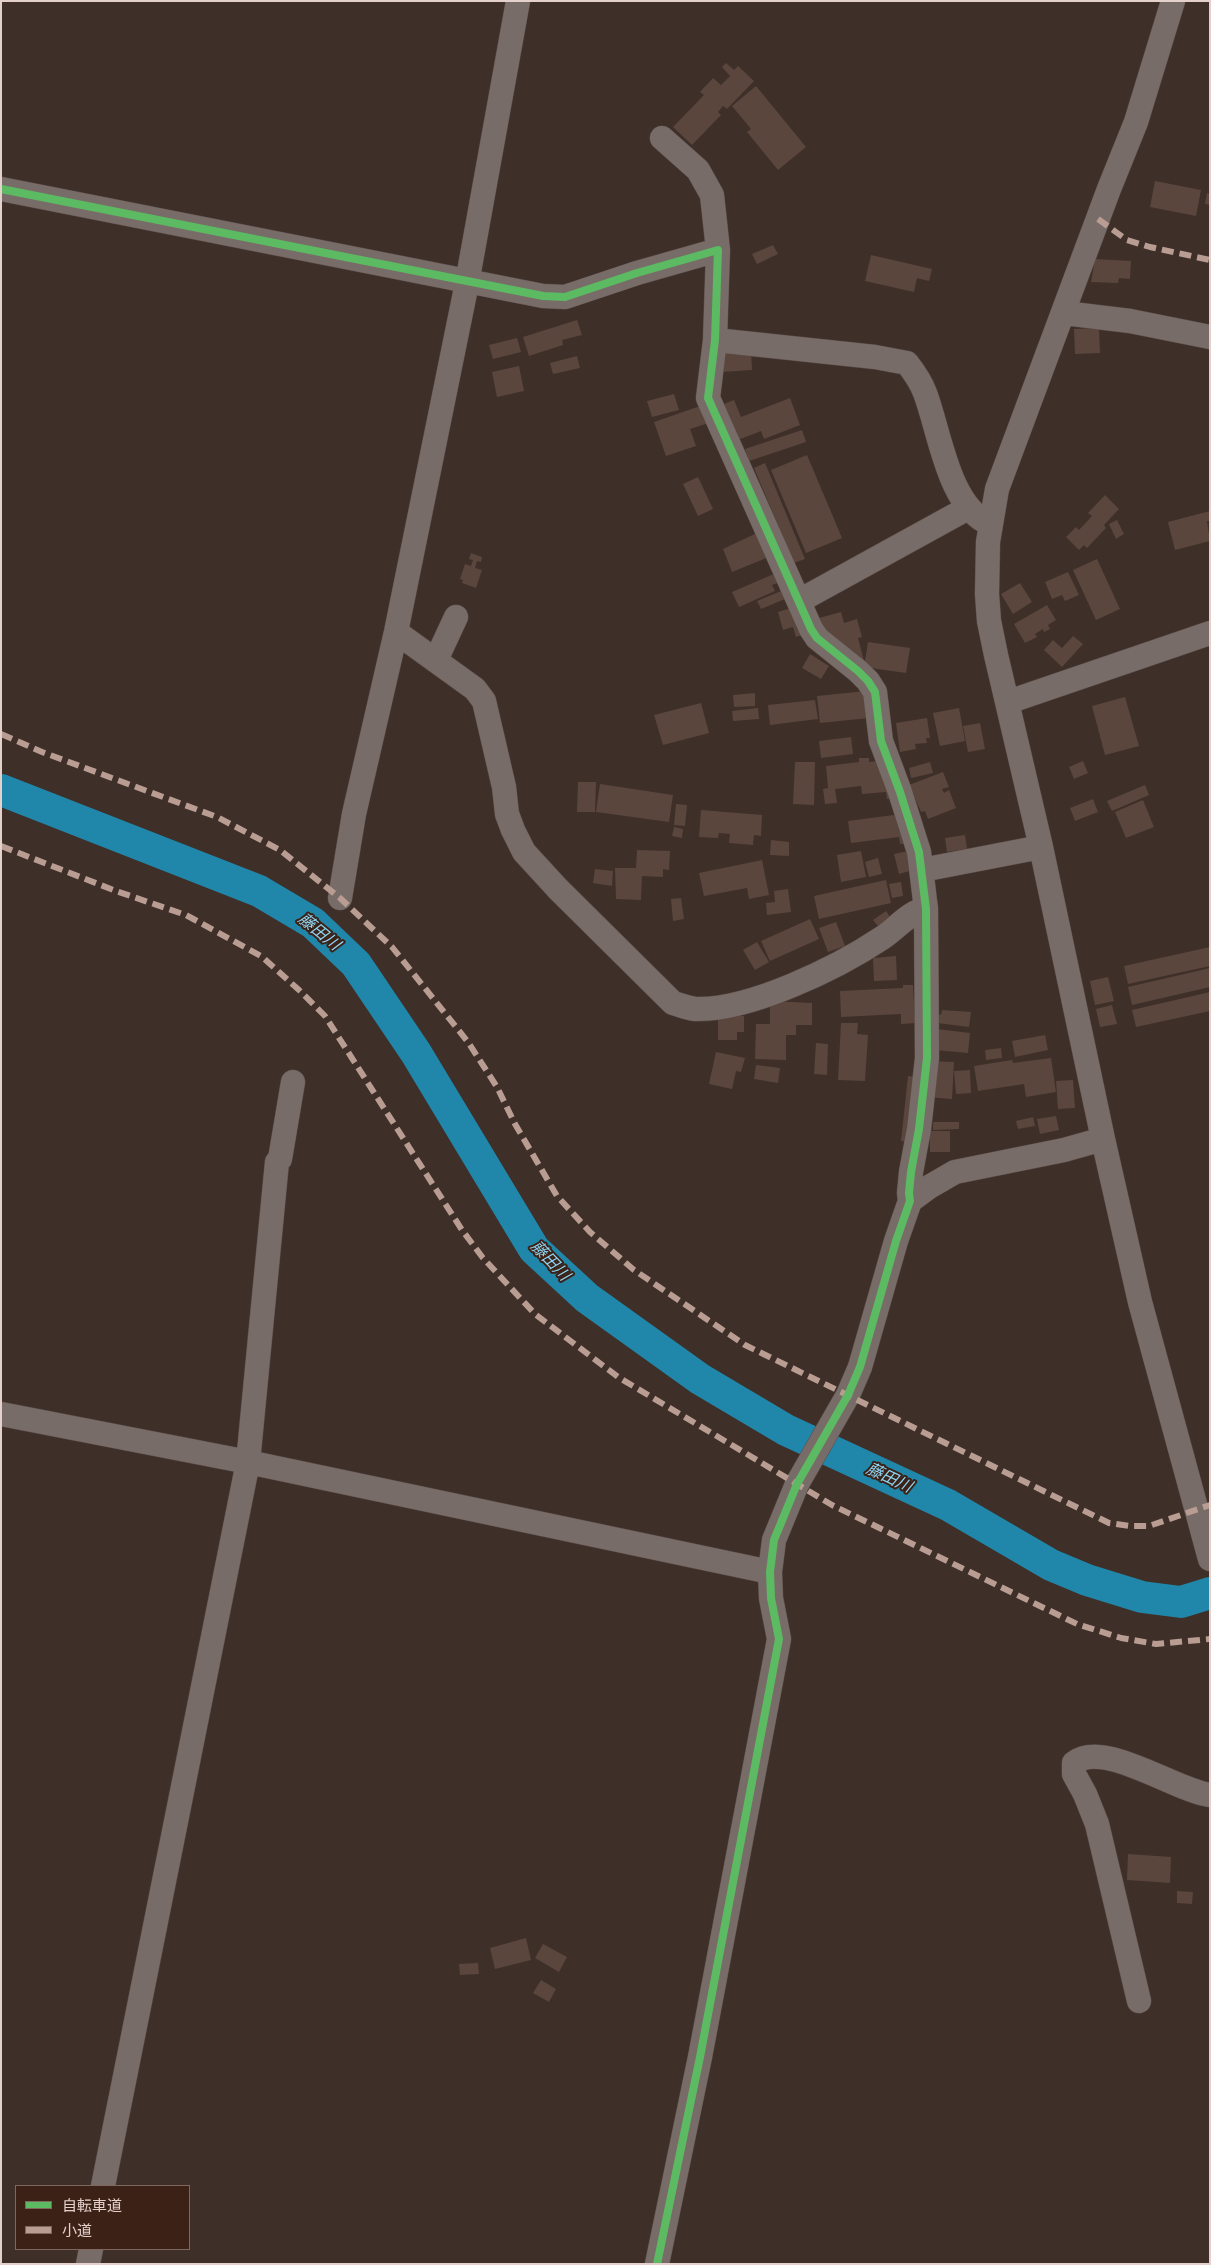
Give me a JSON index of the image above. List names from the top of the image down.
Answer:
{
  "water": ["藤田川"],
  "legend": ["自転車道", "小道"]
}
